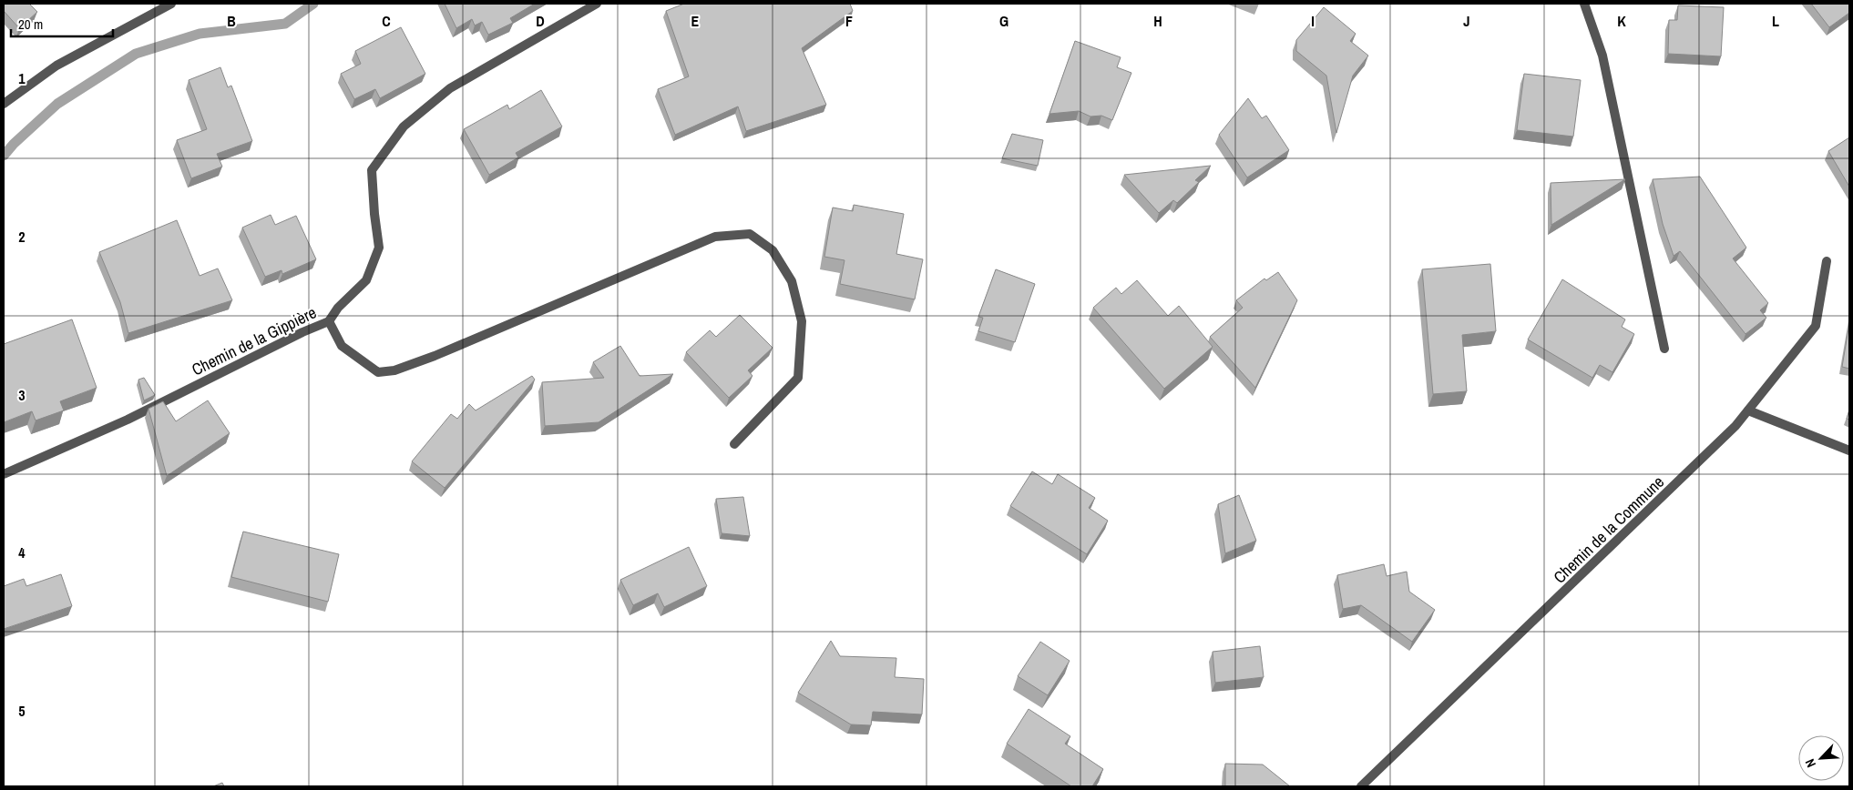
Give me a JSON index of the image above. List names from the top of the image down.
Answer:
{
  "streets": {
    "street": ["Chemin de la Gippière", "Chemin de la Commune"]
  },
  "scale_bar": "20 m",
  "north": "bottom left",
  "grid": {
    "columns": [
      "B",
      "C",
      "D",
      "E",
      "F",
      "G",
      "H",
      "I",
      "J",
      "K",
      "L"
    ],
    "rows": [
      "1",
      "2",
      "3",
      "4",
      "5"
    ]
  }
}
